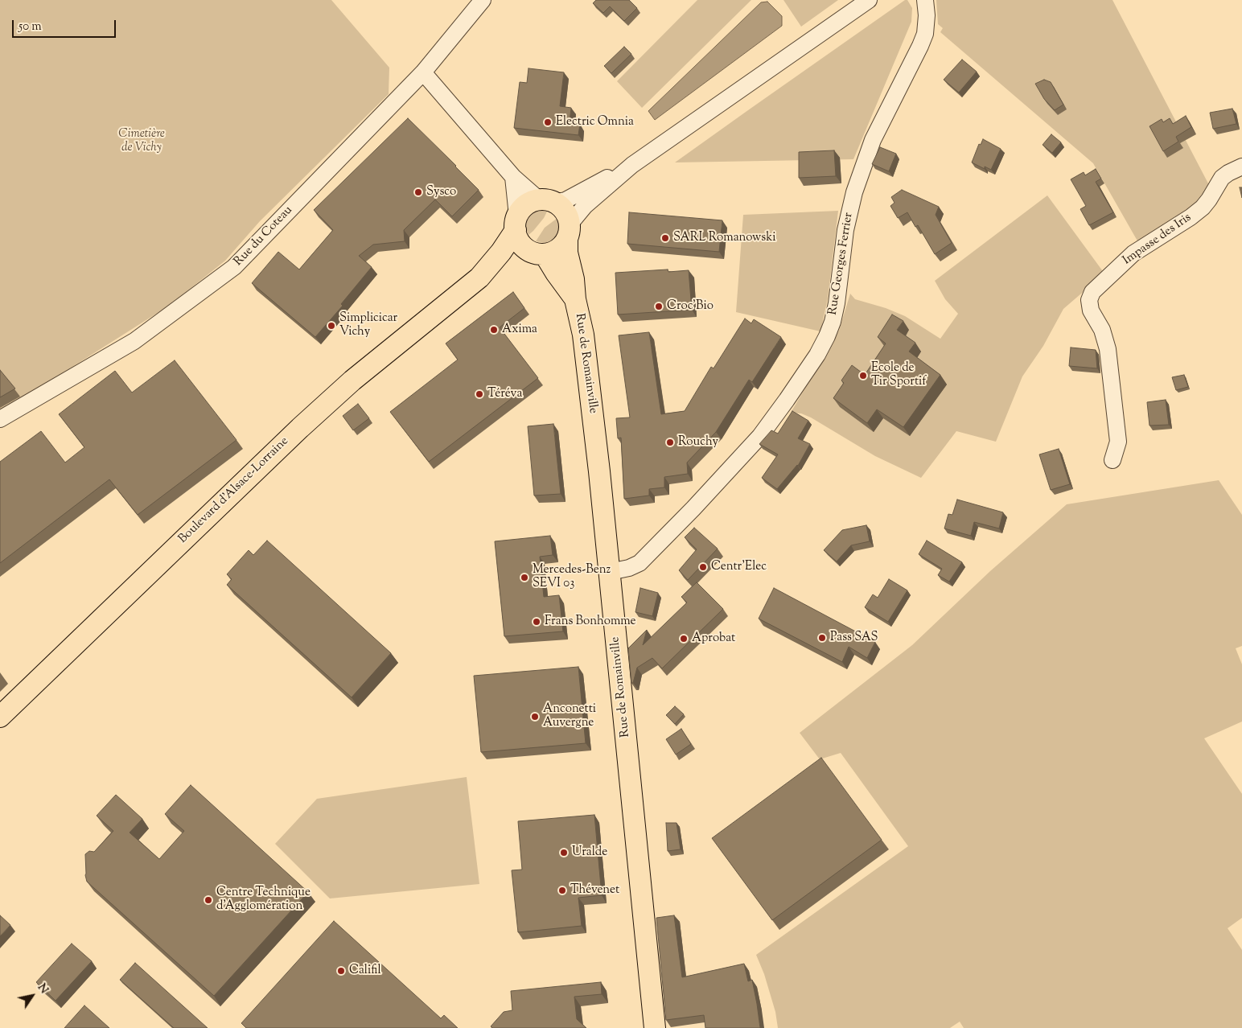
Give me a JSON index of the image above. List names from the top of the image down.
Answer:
{
  "streets": {
    "main road": ["Rue de Romainville", "Boulevard d'Alsace-Lorraine"],
    "street": ["Rue du Coteau", "Impasse des Iris", "Rue Georges Ferrier"]
  },
  "crossings": [
    ["Rue Georges Ferrier", "Rue de Romainville"],
    ["Rue de Romainville", "Boulevard d'Alsace-Lorraine"]
  ],
  "parks": ["Cimetière de Vichy"],
  "places": [
    "Electric Omnia",
    "Sysco",
    "SARL Romanowski",
    "Croc'Bio",
    "Simplicicar Vichy",
    "Axima",
    "Ecole de Tir Sportif",
    "Téréva",
    "Rouchy",
    "Centr'Elec",
    "Mercedes-Benz SEVI 03",
    "Frans Bonhomme",
    "Pass SAS",
    "Aprobat",
    "Anconetti Auvergne",
    "Uralde",
    "Thévenet",
    "Centre Technique d'Agglomération",
    "Califil"
  ],
  "scale_bar": "50 m",
  "north": "top right"
}
